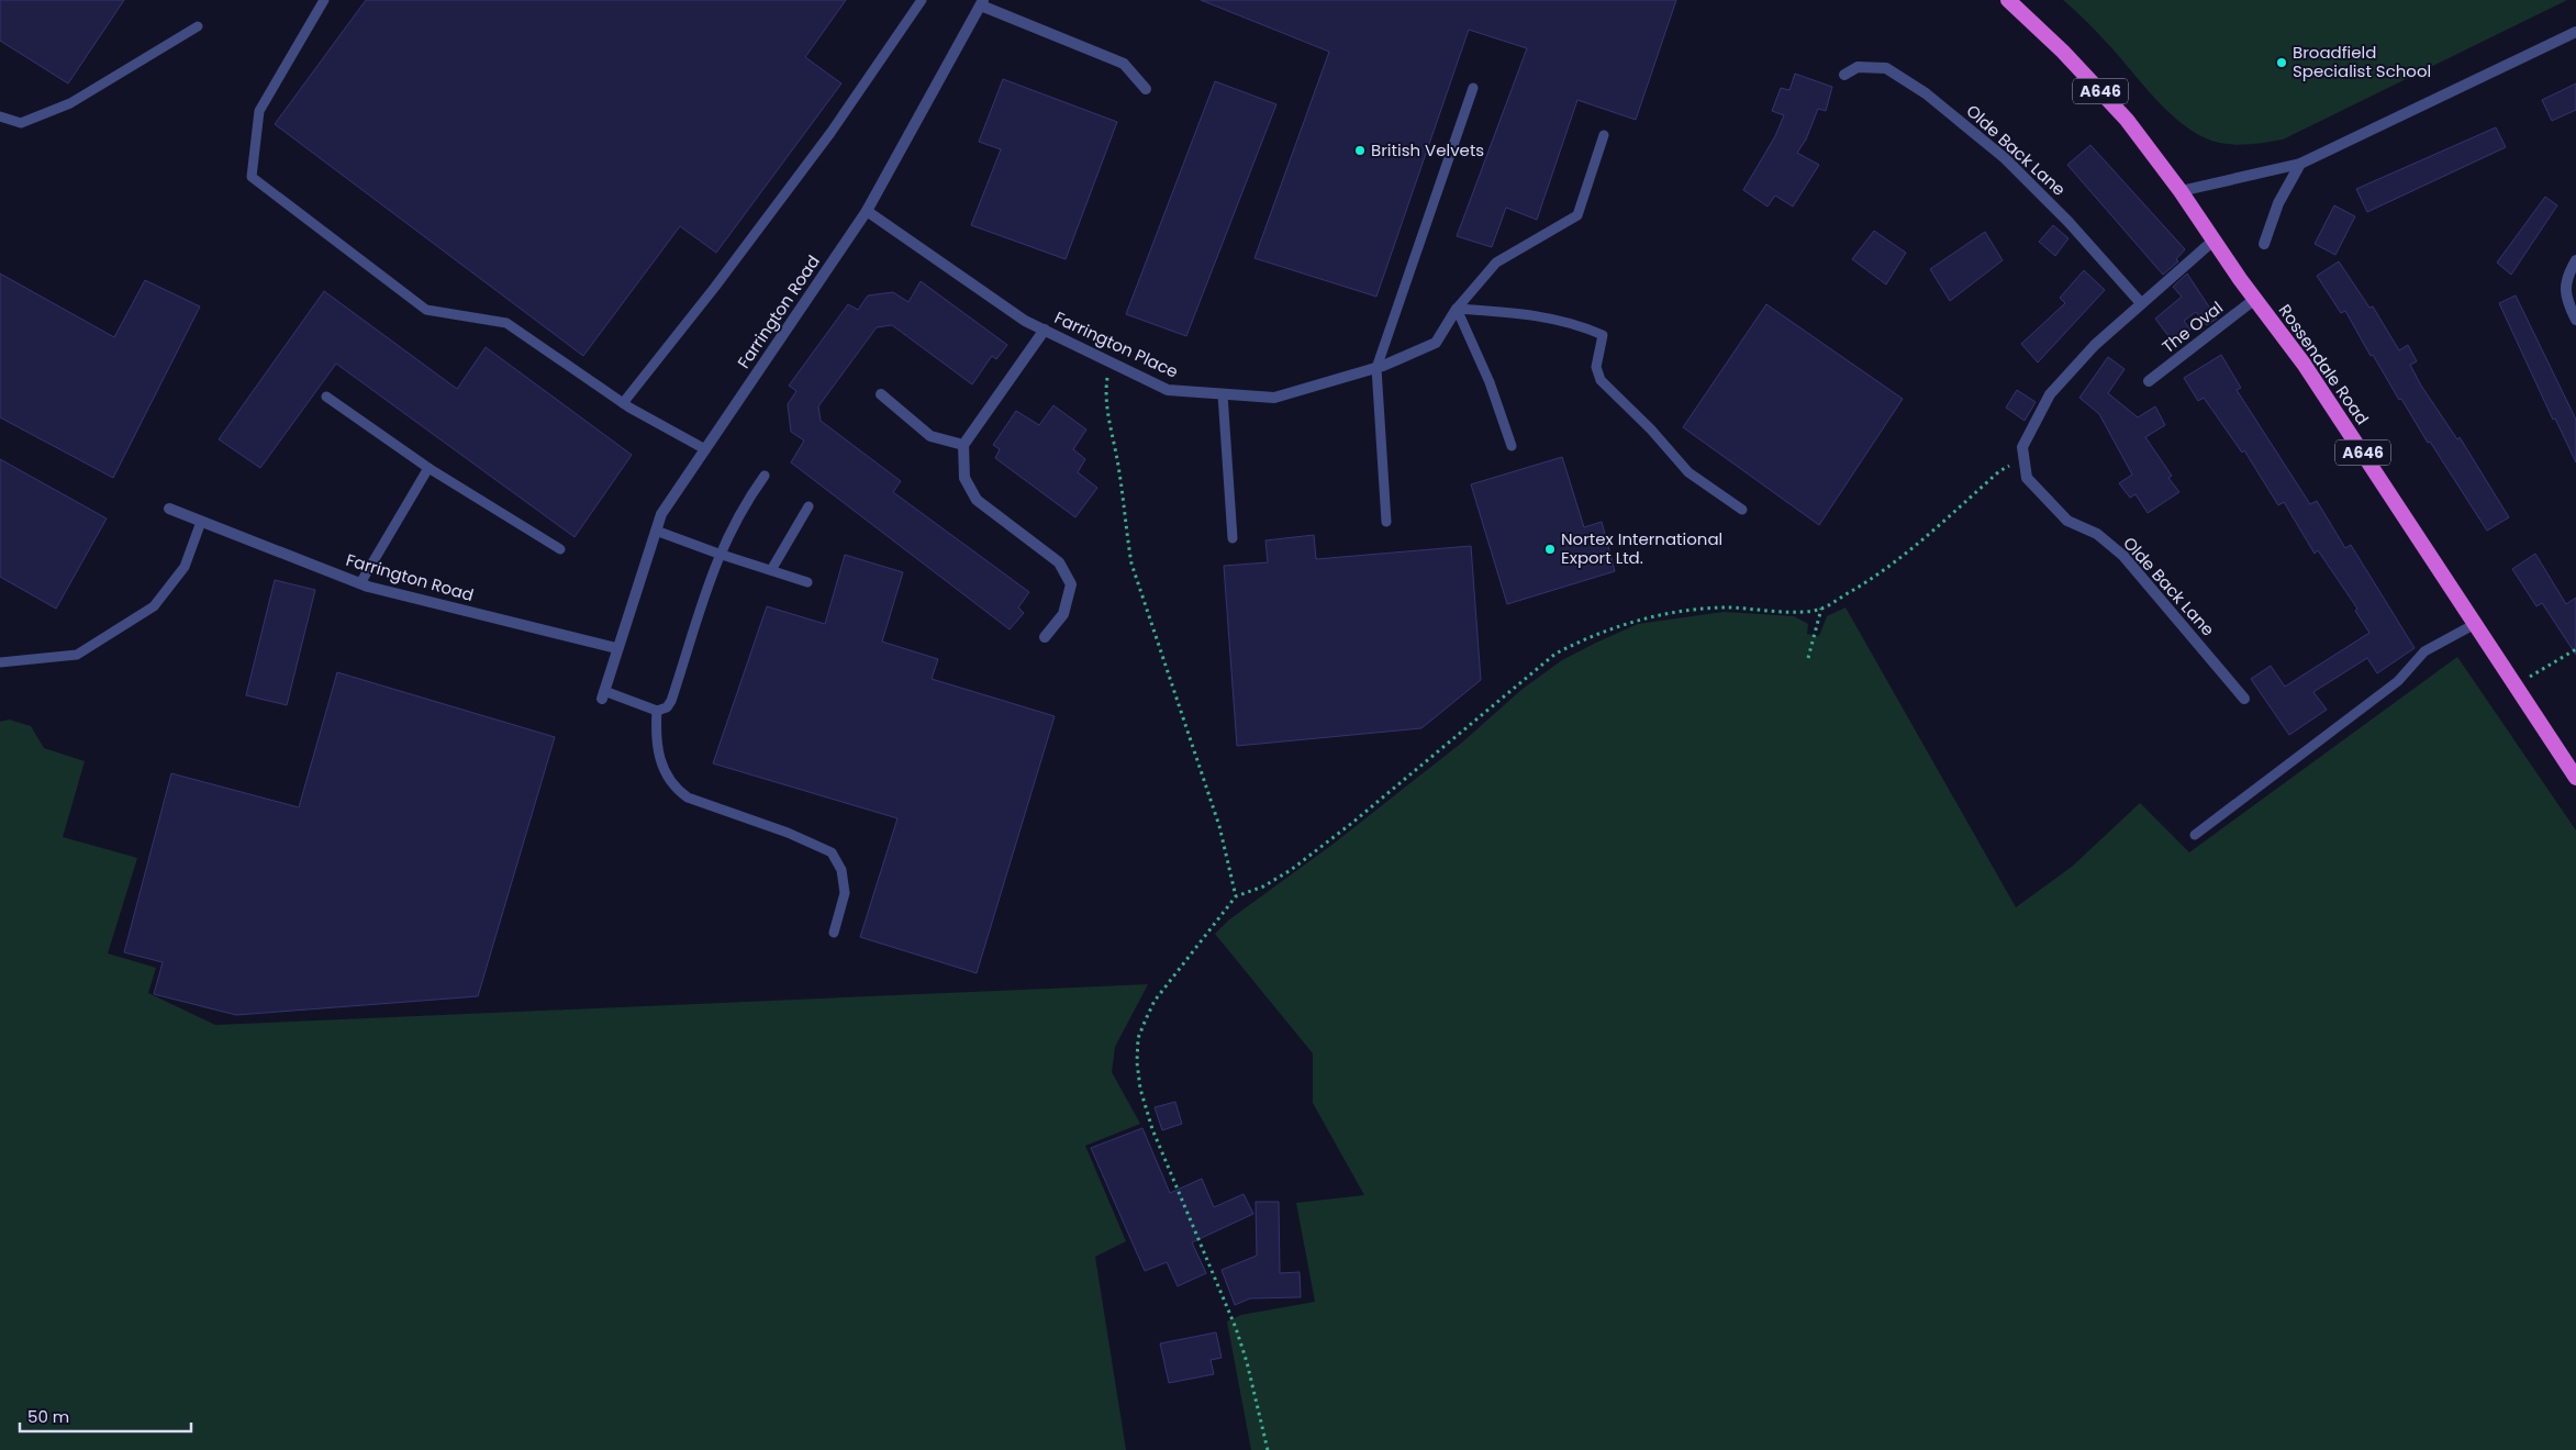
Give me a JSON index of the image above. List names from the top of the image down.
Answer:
{
  "streets": {
    "highway": ["A646", "Rossendale Road"],
    "street": [
      "Olde Back Lane",
      "Farrington Road",
      "The Oval",
      "Farrington Place"
    ]
  },
  "crossings": [
    ["Farrington Road", "Farrington Place"],
    ["The Oval", "Rossendale Road"]
  ],
  "places": ["Broadfield Specialist School", "British Velvets", "Nortex International Export Ltd."],
  "scale_bar": "50 m"
}
